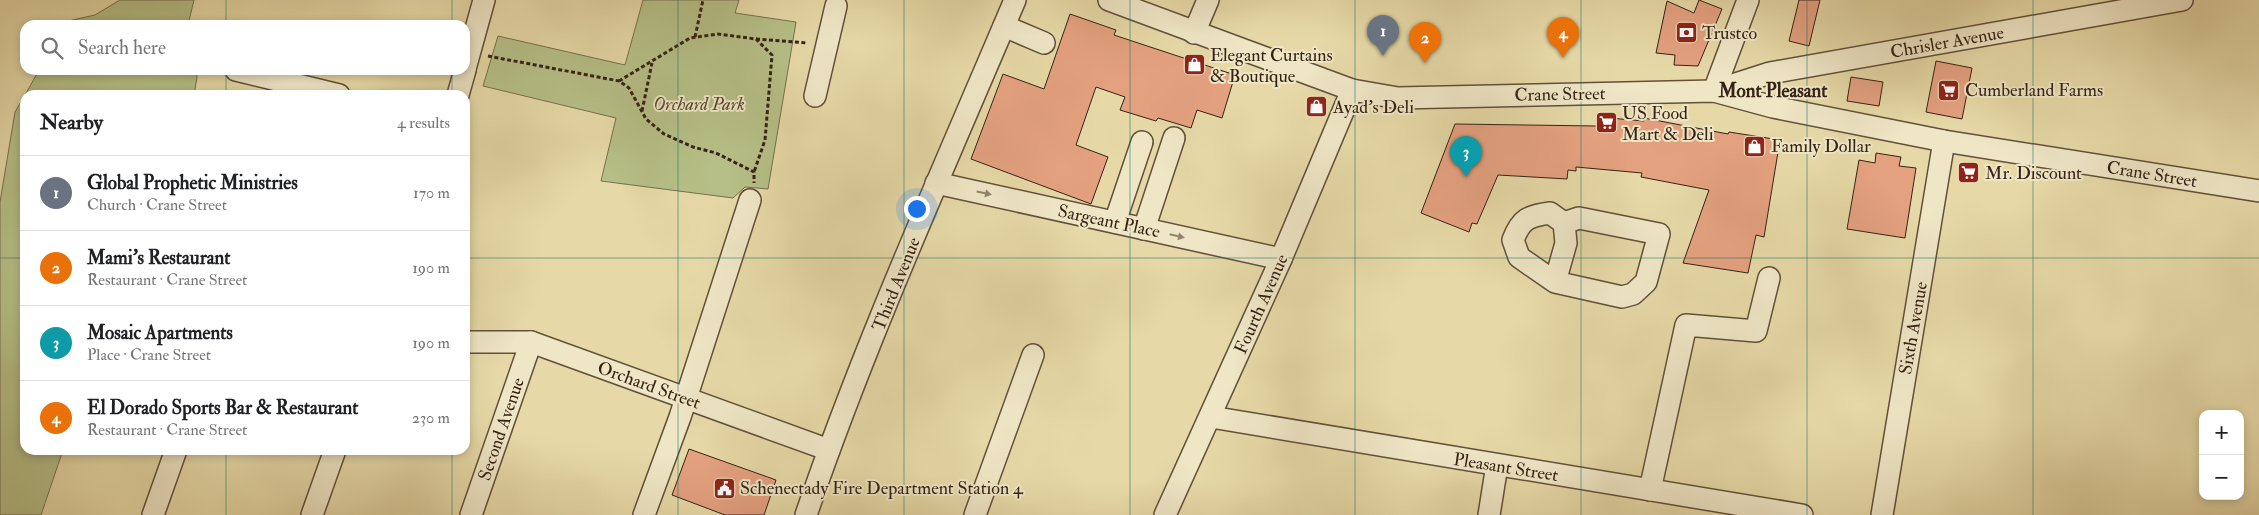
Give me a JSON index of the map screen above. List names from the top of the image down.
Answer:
{
  "streets": {
    "street": [
      "Chrisler Avenue",
      "Crane Street",
      "Sargeant Place",
      "Third Avenue",
      "Fourth Avenue",
      "Sixth Avenue",
      "Orchard Street",
      "Second Avenue",
      "Pleasant Street"
    ]
  },
  "crossings": [
    ["Chrisler Avenue", "Crane Street"],
    ["Crane Street", "Fourth Avenue"],
    ["Crane Street", "Sixth Avenue"],
    ["Sargeant Place", "Third Avenue"],
    ["Sargeant Place", "Fourth Avenue"],
    ["Third Avenue", "Orchard Street"],
    ["Fourth Avenue", "Pleasant Street"],
    ["Orchard Street", "Second Avenue"]
  ],
  "one_way": ["Sargeant Place"],
  "districts": ["Mont Pleasant"],
  "parks": ["Orchard Park"],
  "places": {
    "bank": ["Trustco"],
    "shop": ["Elegant Curtains & Boutique", "Ayad's Deli", "Family Dollar"],
    "supermarket": ["Cumberland Farms", "US Food Mart & Deli", "Mr. Discount"],
    "public building": ["Schenectady Fire Department Station 4"]
  },
  "page": {
    "pins": [
      "1",
      "4",
      "2",
      "3"
    ],
    "search": "Search here",
    "heading": ["Nearby", "4 results"],
    "list": [
      {
        "mark": "1",
        "name": "Global Prophetic Ministries",
        "note": "Church · Crane Street",
        "value": "170 m"
      },
      {
        "mark": "2",
        "name": "Mami's Restaurant",
        "note": "Restaurant · Crane Street",
        "value": "190 m"
      },
      {
        "mark": "3",
        "name": "Mosaic Apartments",
        "note": "Place · Crane Street",
        "value": "190 m"
      },
      {
        "mark": "4",
        "name": "El Dorado Sports Bar & Restaurant",
        "note": "Restaurant · Crane Street",
        "value": "230 m"
      }
    ],
    "map_buttons": ["+", "−"]
  }
}
